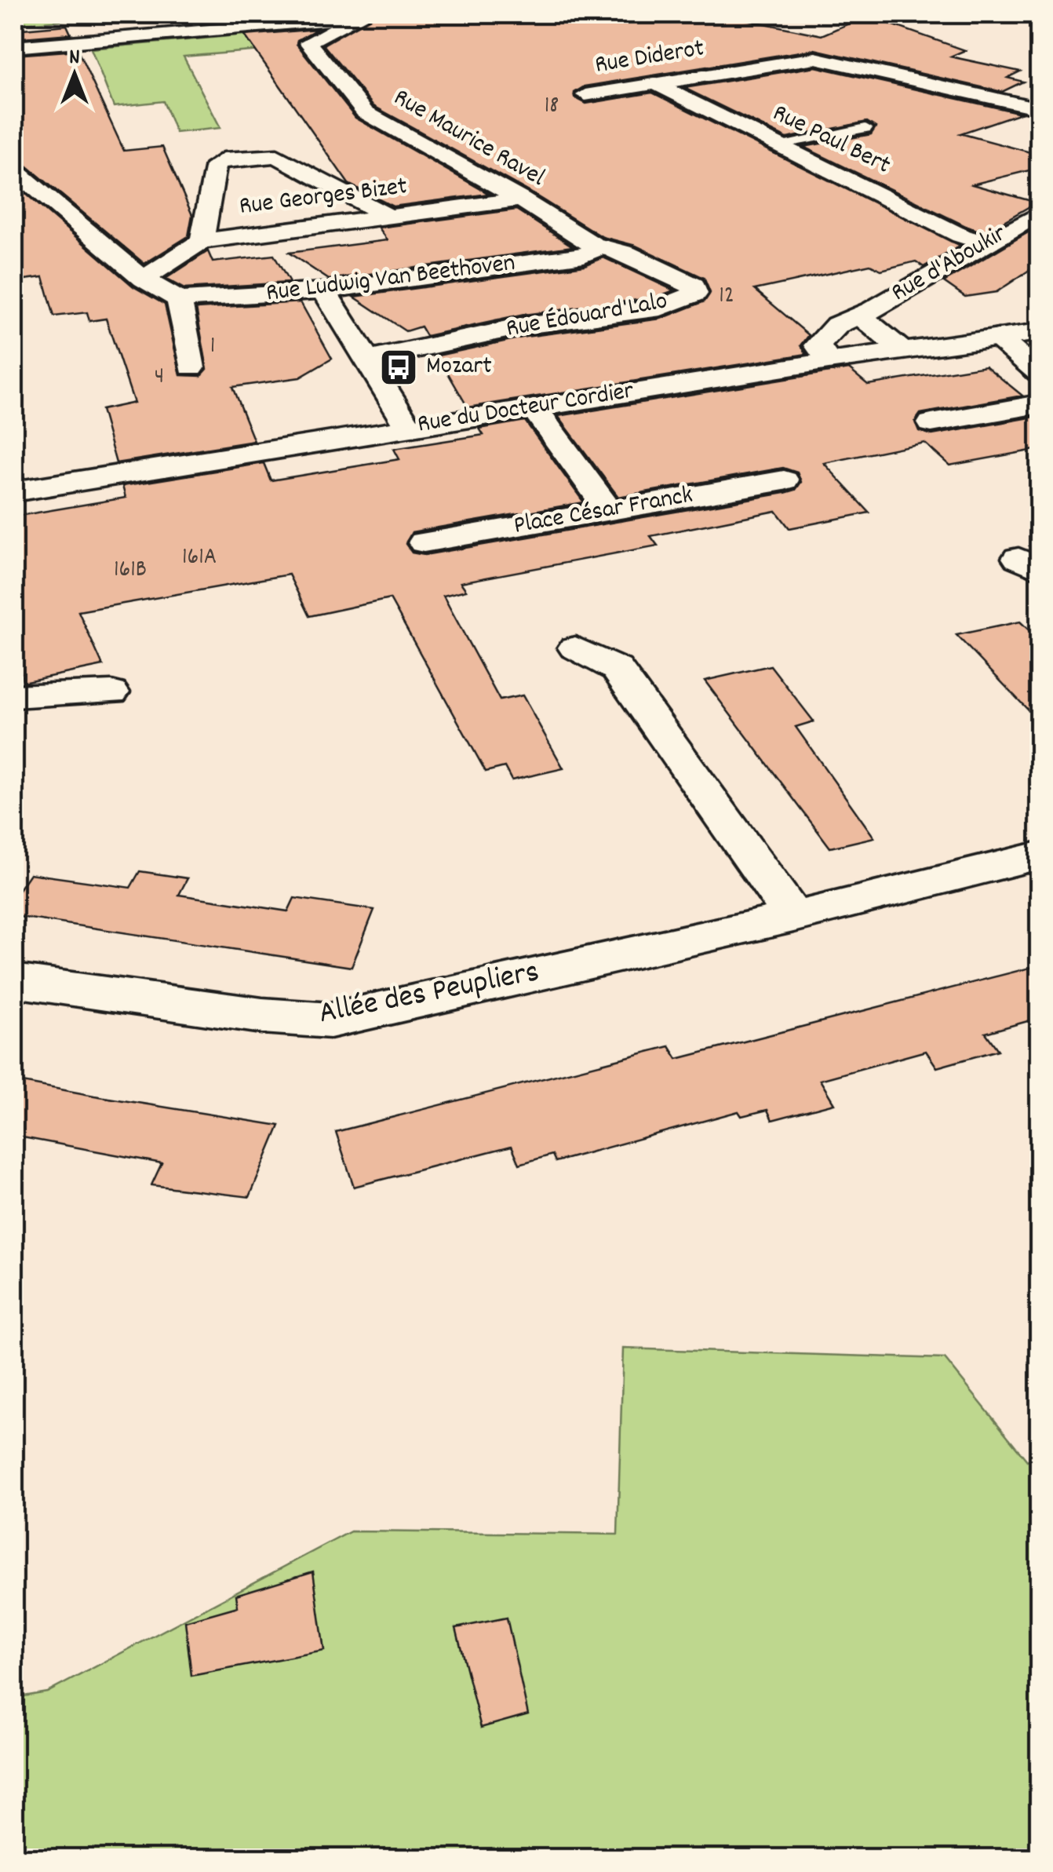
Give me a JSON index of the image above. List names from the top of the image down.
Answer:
{
  "streets": {
    "street": [
      "Rue Diderot",
      "Rue Maurice Ravel",
      "Rue Paul Bert",
      "Rue Georges Bizet",
      "Rue d'Aboukir",
      "Rue Ludwig Van Beethoven",
      "Rue Édouard Lalo",
      "Rue du Docteur Cordier",
      "Place César Franck",
      "Allée des Peupliers"
    ]
  },
  "crossings": [
    ["Rue Diderot", "Rue Paul Bert"],
    ["Rue Maurice Ravel", "Rue Georges Bizet"],
    ["Rue Maurice Ravel", "Rue Ludwig Van Beethoven"],
    ["Rue Maurice Ravel", "Rue Édouard Lalo"],
    ["Rue Paul Bert", "Rue d'Aboukir"],
    ["Rue d'Aboukir", "Rue du Docteur Cordier"]
  ],
  "places": {
    "bus stop": ["Mozart"]
  },
  "house_numbers": [
    "18",
    "12",
    "1",
    "4",
    "161A",
    "161B"
  ],
  "north": "top"
}
